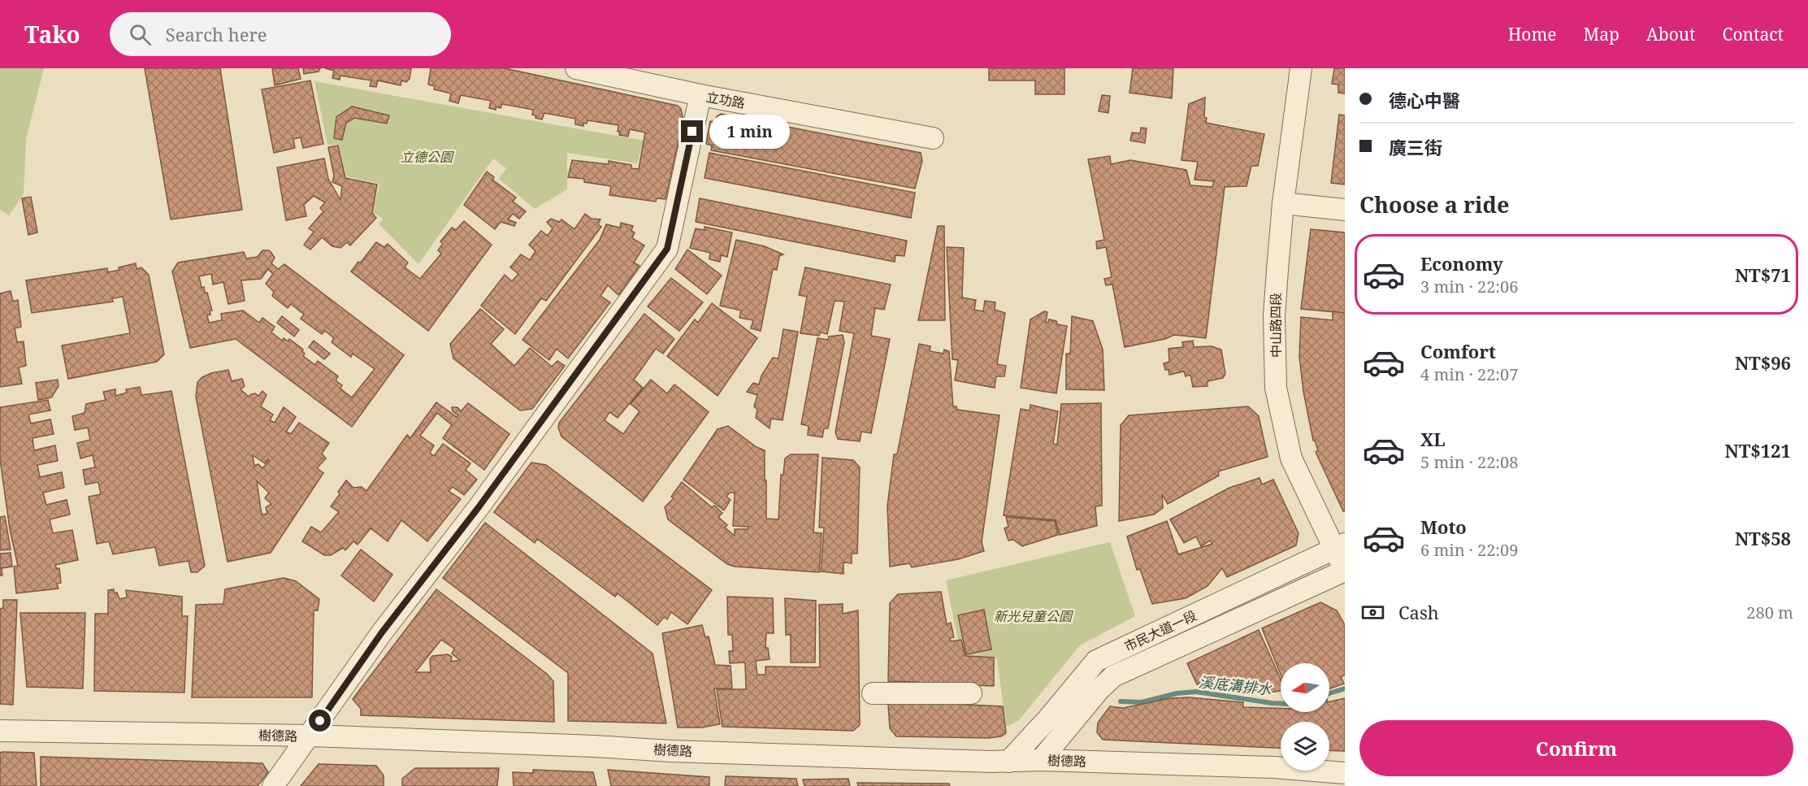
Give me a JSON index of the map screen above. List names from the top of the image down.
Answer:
{
  "streets": {
    "street": [
      "立功路",
      "中山路四段",
      "市民大道一段",
      "樹德路"
    ]
  },
  "crossings": [
    ["中山路四段", "市民大道一段"],
    ["市民大道一段", "樹德路"]
  ],
  "water": ["溪底溝排水"],
  "parks": ["立德公園", "新光兒童公園"],
  "north": "left",
  "page": {
    "header": "Tako",
    "search": "Search here",
    "nav": [
      "Home",
      "Map",
      "About",
      "Contact"
    ],
    "banner": ["德心中醫", "廣三街"],
    "bubble": "1 min",
    "heading": "Choose a ride",
    "list": [
      {
        "name": "Economy",
        "note": "3 min · 22:06",
        "value": "NT$71"
      },
      {
        "name": "Comfort",
        "note": "4 min · 22:07",
        "value": "NT$96"
      },
      {
        "name": "XL",
        "note": "5 min · 22:08",
        "value": "NT$121"
      },
      {
        "name": "Moto",
        "note": "6 min · 22:09",
        "value": "NT$58"
      }
    ],
    "pay": ["Cash", "280 m"],
    "buttons": "Confirm"
  }
}
